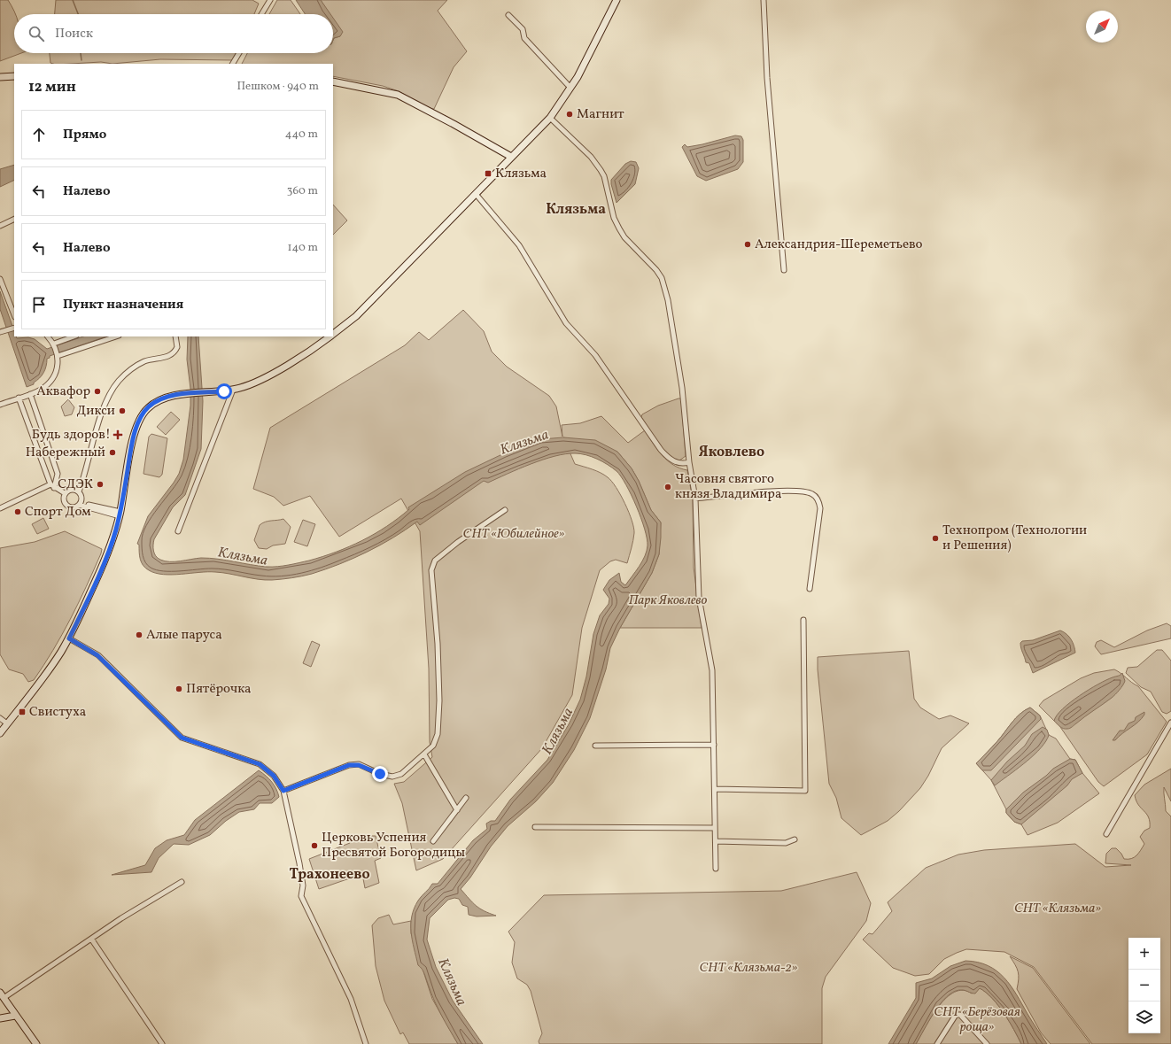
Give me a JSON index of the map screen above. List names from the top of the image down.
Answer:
{
  "districts": ["Клязьма", "Яковлево", "Трахонеево"],
  "water": ["Клязьма"],
  "parks": [
    "СНТ «Юбилейное»",
    "Парк Яковлево",
    "СНТ «Клязьма»",
    "СНТ «Клязьма-2»",
    "СНТ «Берёзовая роща»"
  ],
  "places": {
    "other": [
      "Магнит",
      "Александрия-Шереметьево",
      "Аквафор",
      "Дикси",
      "Набережный",
      "СДЭК",
      "Часовня святого князя Владимира",
      "Спорт Дом",
      "Технопром (Технологии и Решения)",
      "Алые паруса",
      "Пятёрочка",
      "Церковь Успения Пресвятой Богородицы"
    ],
    "transit": ["Клязьма", "Свистуха"],
    "health": ["Будь здоров!"]
  },
  "north": "top right",
  "page": {
    "search": "Поиск",
    "heading": ["12 мин", "Пешком · 940 m"],
    "list": [
      ["Прямо", "440 m"],
      ["Налево", "360 m"],
      ["Налево", "140 m"],
      "Пункт назначения"
    ],
    "map_buttons": ["+", "−"]
  }
}
